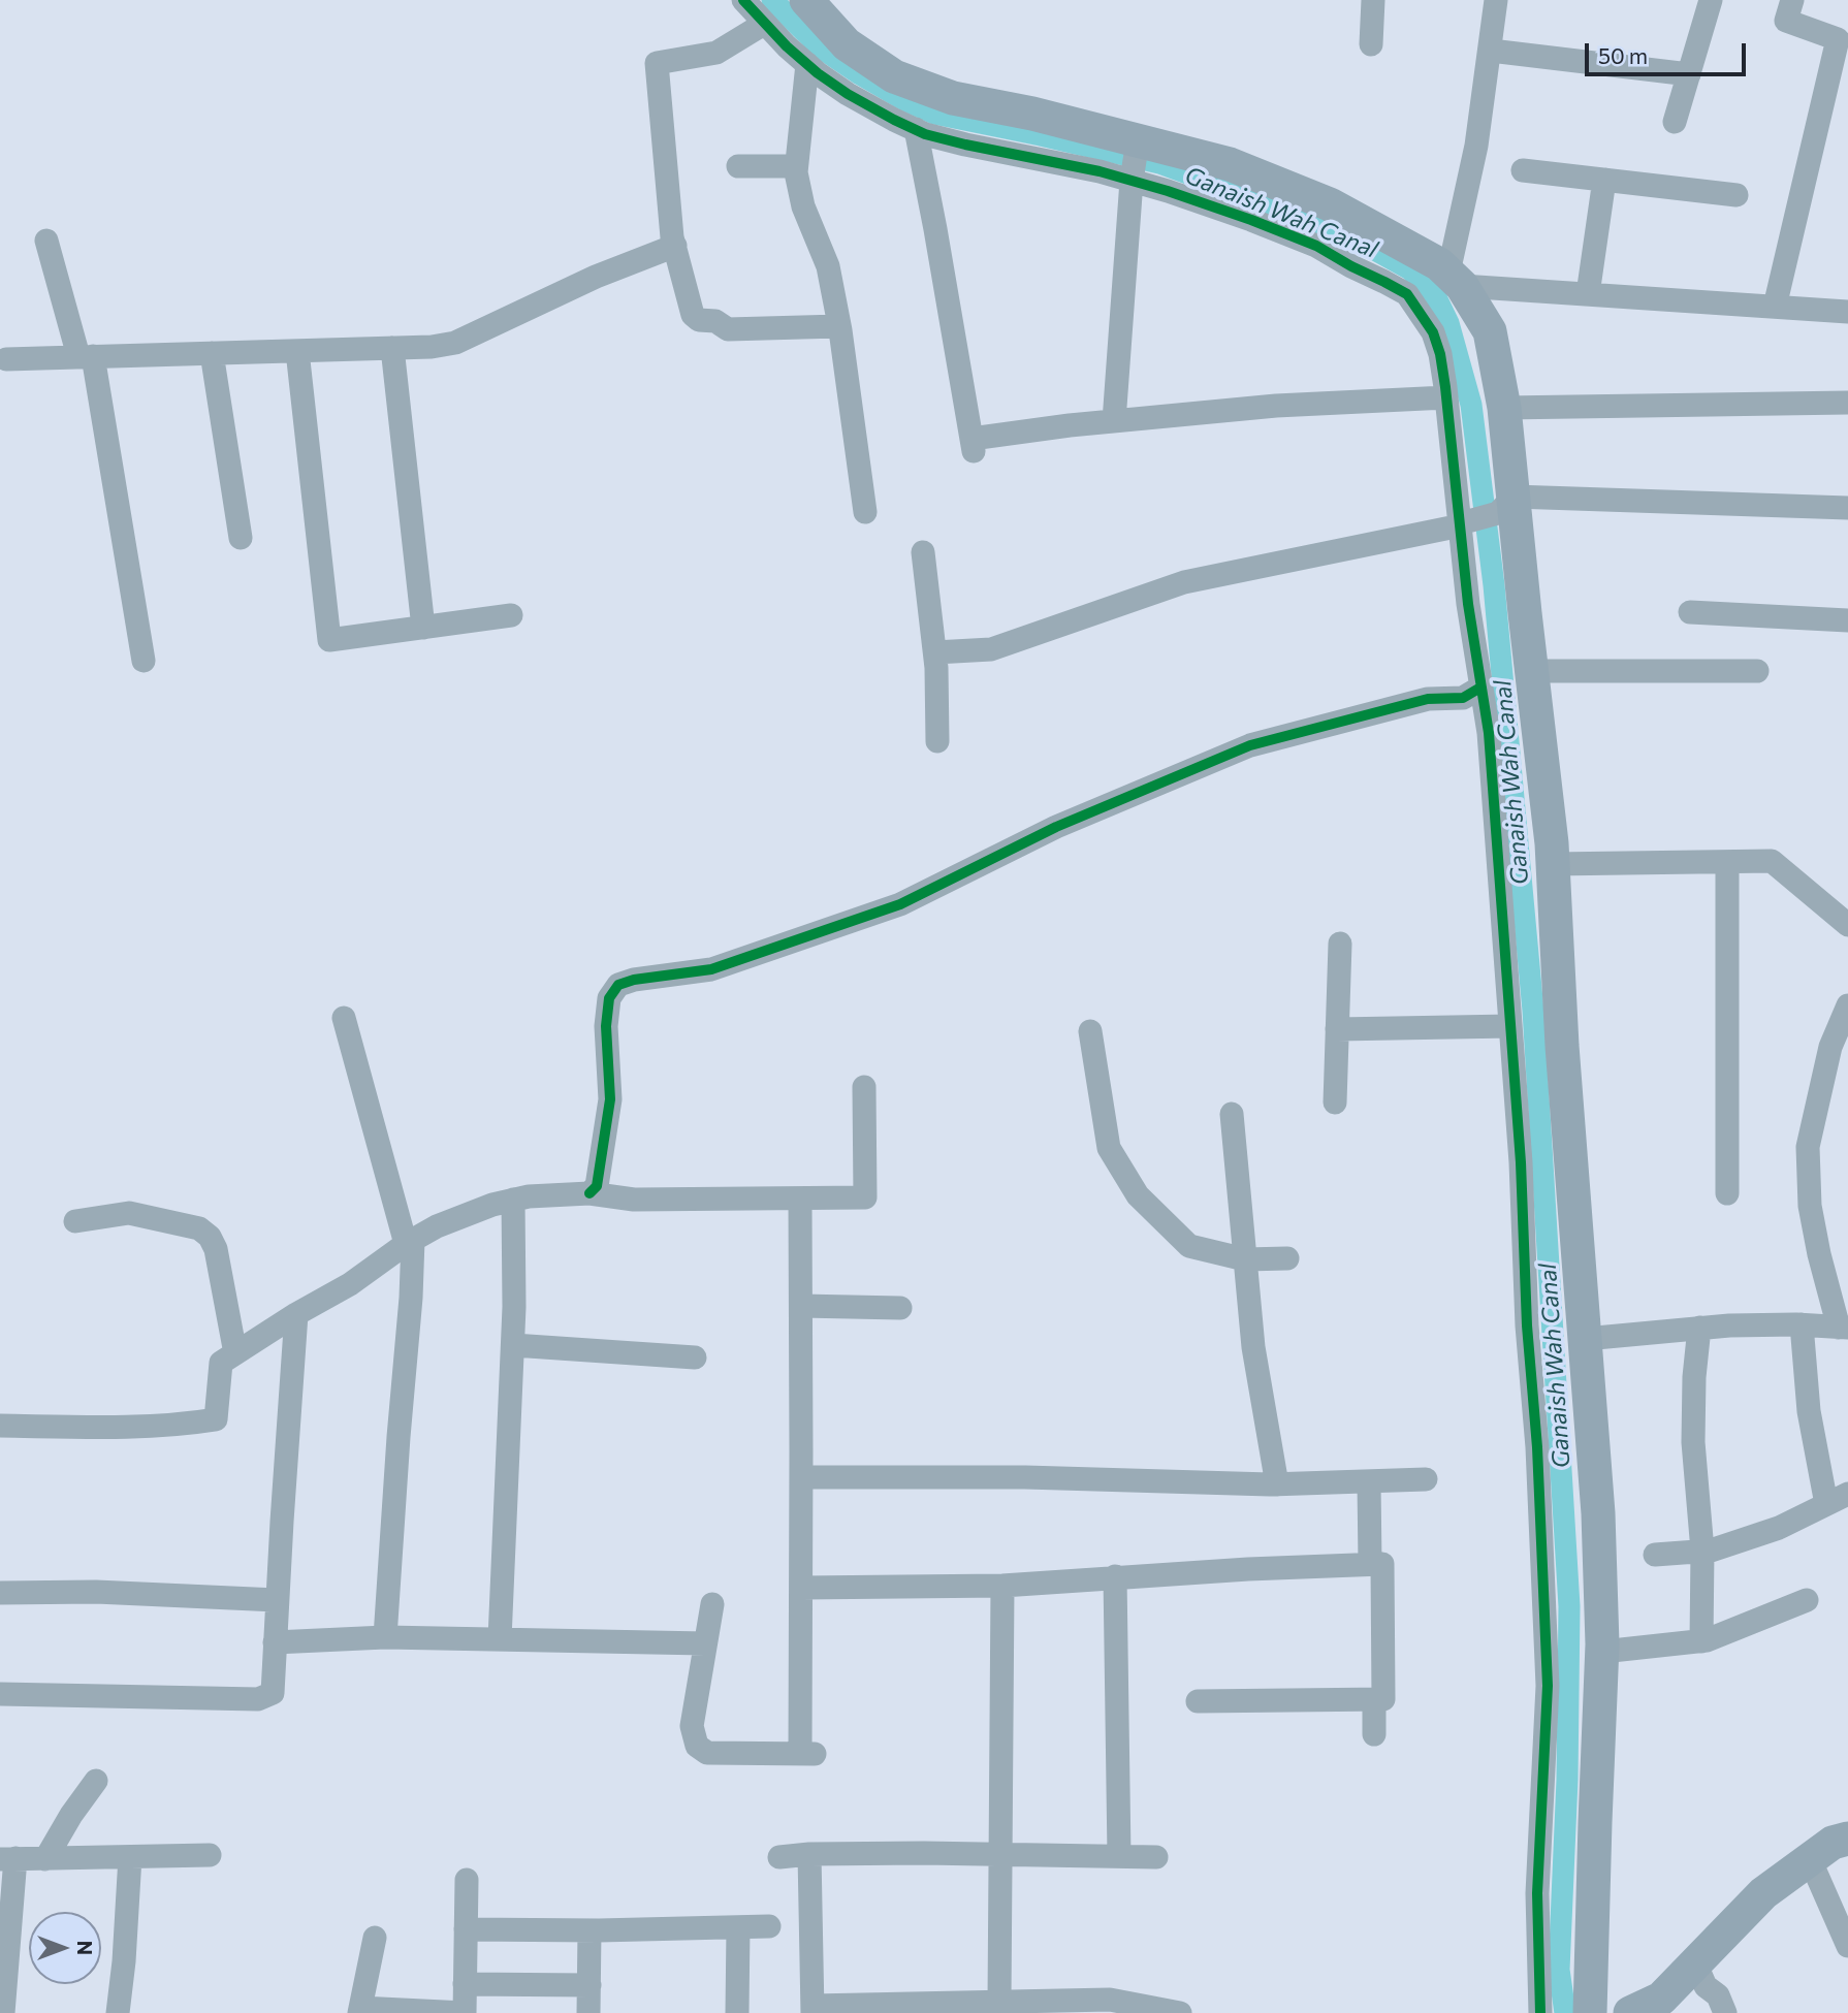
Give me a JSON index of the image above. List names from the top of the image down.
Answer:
{
  "water": ["Ganaish Wah Canal"],
  "scale_bar": "50 m",
  "north": "right"
}
